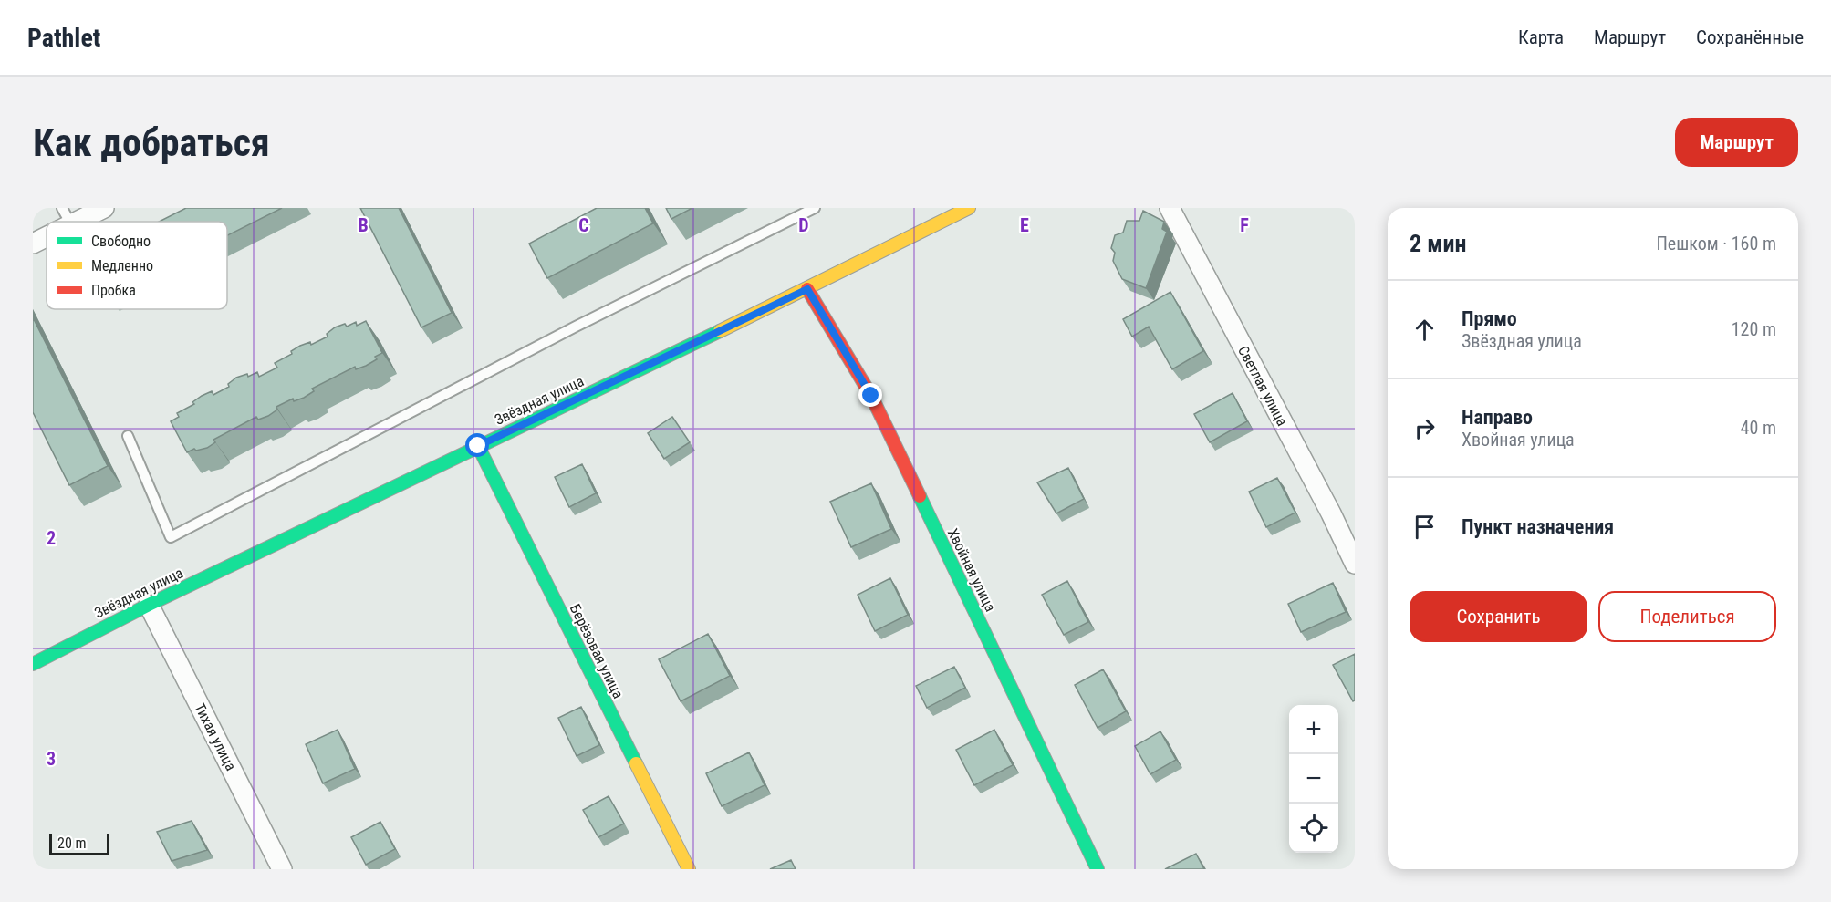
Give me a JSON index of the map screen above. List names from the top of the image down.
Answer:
{
  "streets": {
    "street": [
      "Светлая улица",
      "Звёздная улица",
      "Хвойная улица",
      "Берёзовая улица",
      "Тихая улица"
    ]
  },
  "crossings": [
    ["Звёздная улица", "Хвойная улица"],
    ["Звёздная улица", "Берёзовая улица"],
    ["Звёздная улица", "Тихая улица"]
  ],
  "legend": ["Свободно", "Медленно", "Пробка"],
  "scale_bar": "20 m",
  "page": {
    "header": "Pathlet",
    "nav": ["Карта", "Маршрут", "Сохранённые"],
    "buttons": [
      "Маршрут",
      ["Сохранить", "Поделиться"]
    ],
    "title": "Как добраться",
    "heading": ["2 мин", "Пешком · 160 m"],
    "list": [
      ["Прямо", "Звёздная улица", "120 m"],
      ["Направо", "Хвойная улица", "40 m"],
      "Пункт назначения"
    ],
    "map_buttons": ["+", "−"],
    "scale": "20 m"
  },
  "grid": {
    "columns": [
      "B",
      "C",
      "D",
      "E",
      "F"
    ],
    "rows": ["2", "3"]
  }
}
